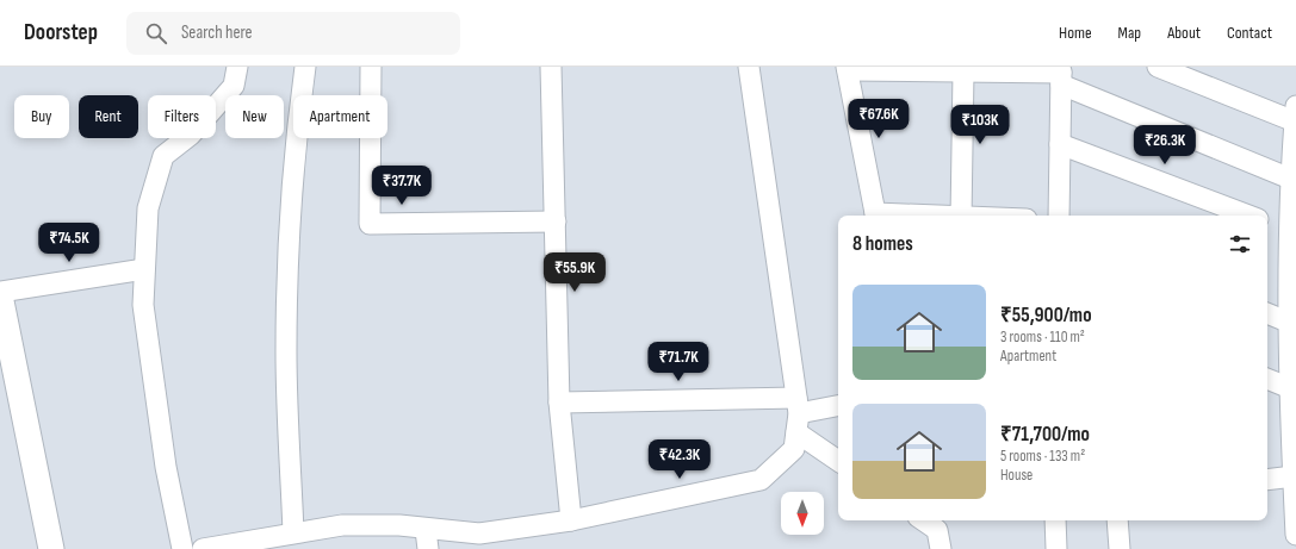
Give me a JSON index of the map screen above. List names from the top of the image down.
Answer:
{
  "north": "bottom",
  "page": {
    "header": "Doorstep",
    "search": "Search here",
    "nav": [
      "Home",
      "Map",
      "About",
      "Contact"
    ],
    "chip": [
      "Buy",
      "Rent",
      "Filters",
      "New",
      "Apartment"
    ],
    "price": [
      "₹67.6K",
      "₹103K",
      "₹26.3K",
      "₹37.7K",
      "₹74.5K",
      "₹55.9K",
      "₹71.7K",
      "₹42.3K"
    ],
    "heading": "8 homes",
    "list": [
      {
        "name": "₹55,900/mo",
        "note": "3 rooms · 110 m² · Apartment"
      },
      {
        "name": "₹71,700/mo",
        "note": "5 rooms · 133 m² · House"
      }
    ]
  }
}
